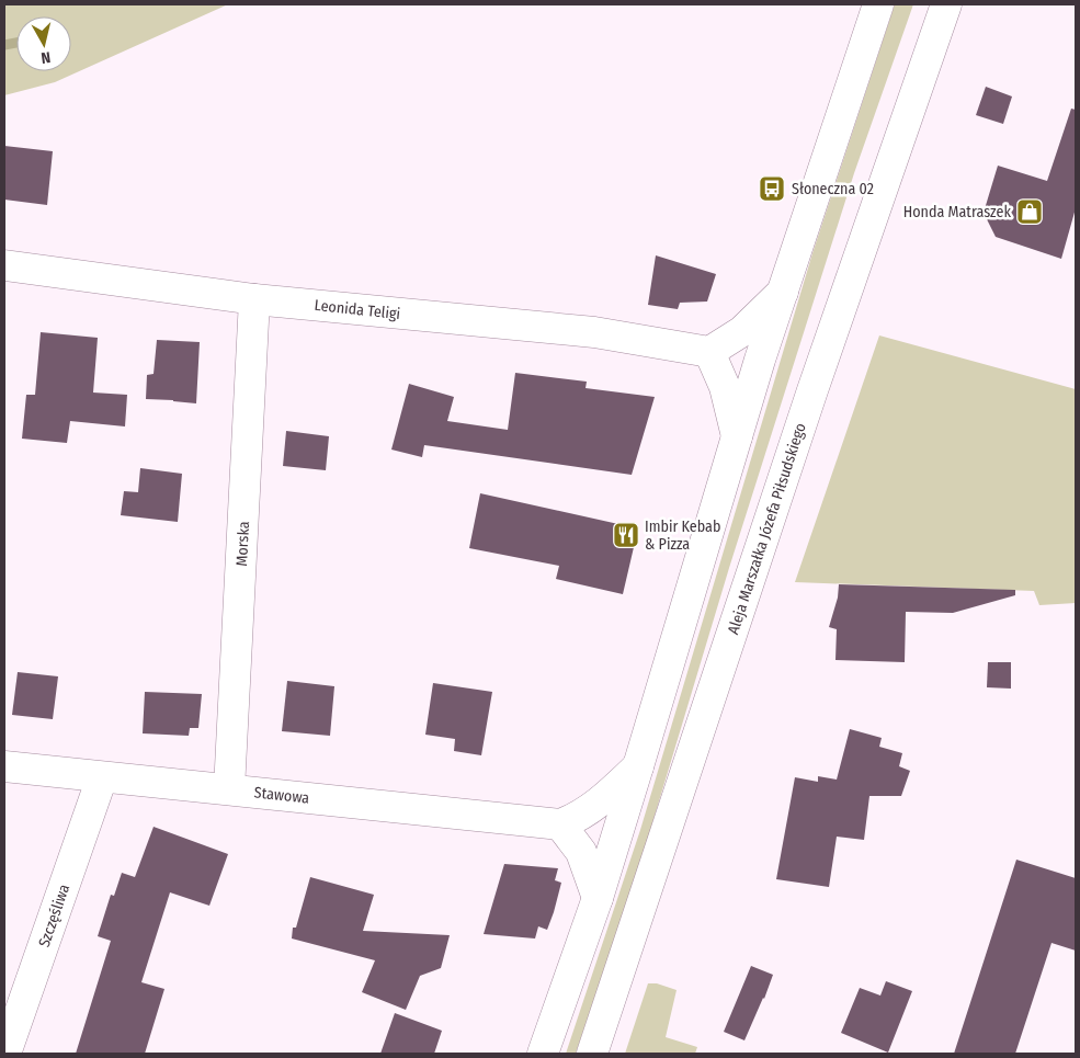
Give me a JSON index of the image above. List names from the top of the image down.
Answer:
{
  "streets": {
    "street": [
      "Leonida Teligi",
      "Aleja Marszałka Józefa Piłsudskiego",
      "Morska",
      "Stawowa",
      "Szczęśliwa"
    ]
  },
  "crossings": [
    ["Leonida Teligi", "Morska"],
    ["Morska", "Stawowa"],
    ["Stawowa", "Szczęśliwa"]
  ],
  "places": {
    "bus stop": ["Słoneczna 02"],
    "shop": ["Honda Matraszek"],
    "restaurant": ["Imbir Kebab & Pizza"]
  },
  "north": "bottom"
}
